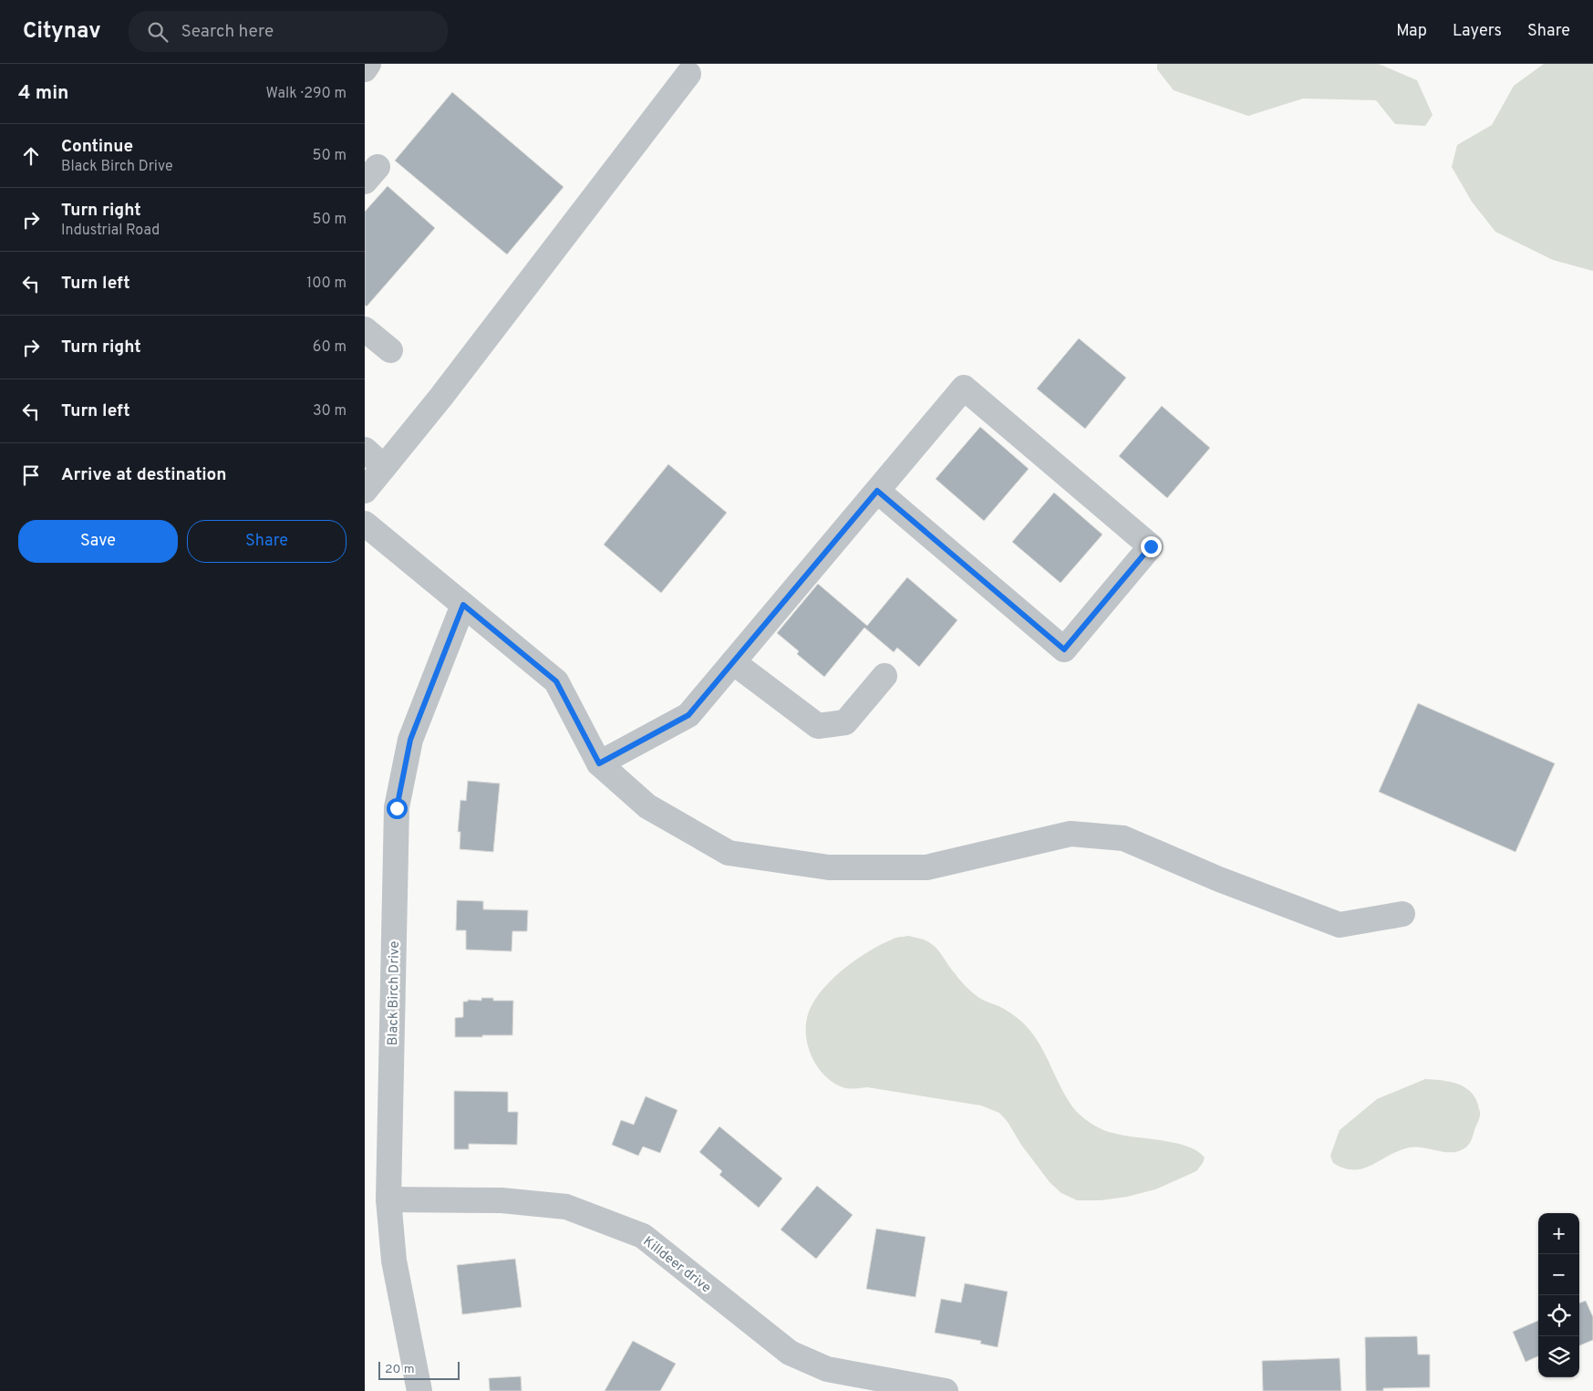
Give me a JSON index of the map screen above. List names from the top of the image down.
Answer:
{
  "streets": {
    "street": ["Black Birch Drive", "Killdeer drive"]
  },
  "crossings": [
    ["Black Birch Drive", "Killdeer drive"]
  ],
  "scale_bar": "20 m",
  "page": {
    "header": "Citynav",
    "search": "Search here",
    "nav": ["Map", "Layers", "Share"],
    "heading": ["4 min", "Walk · 290 m"],
    "list": [
      ["Continue", "Black Birch Drive", "50 m"],
      ["Turn right", "Industrial Road", "50 m"],
      ["Turn left", "100 m"],
      ["Turn right", "60 m"],
      ["Turn left", "30 m"],
      "Arrive at destination"
    ],
    "buttons": ["Save", "Share"],
    "map_buttons": ["+", "−"],
    "scale": "20 m"
  }
}
